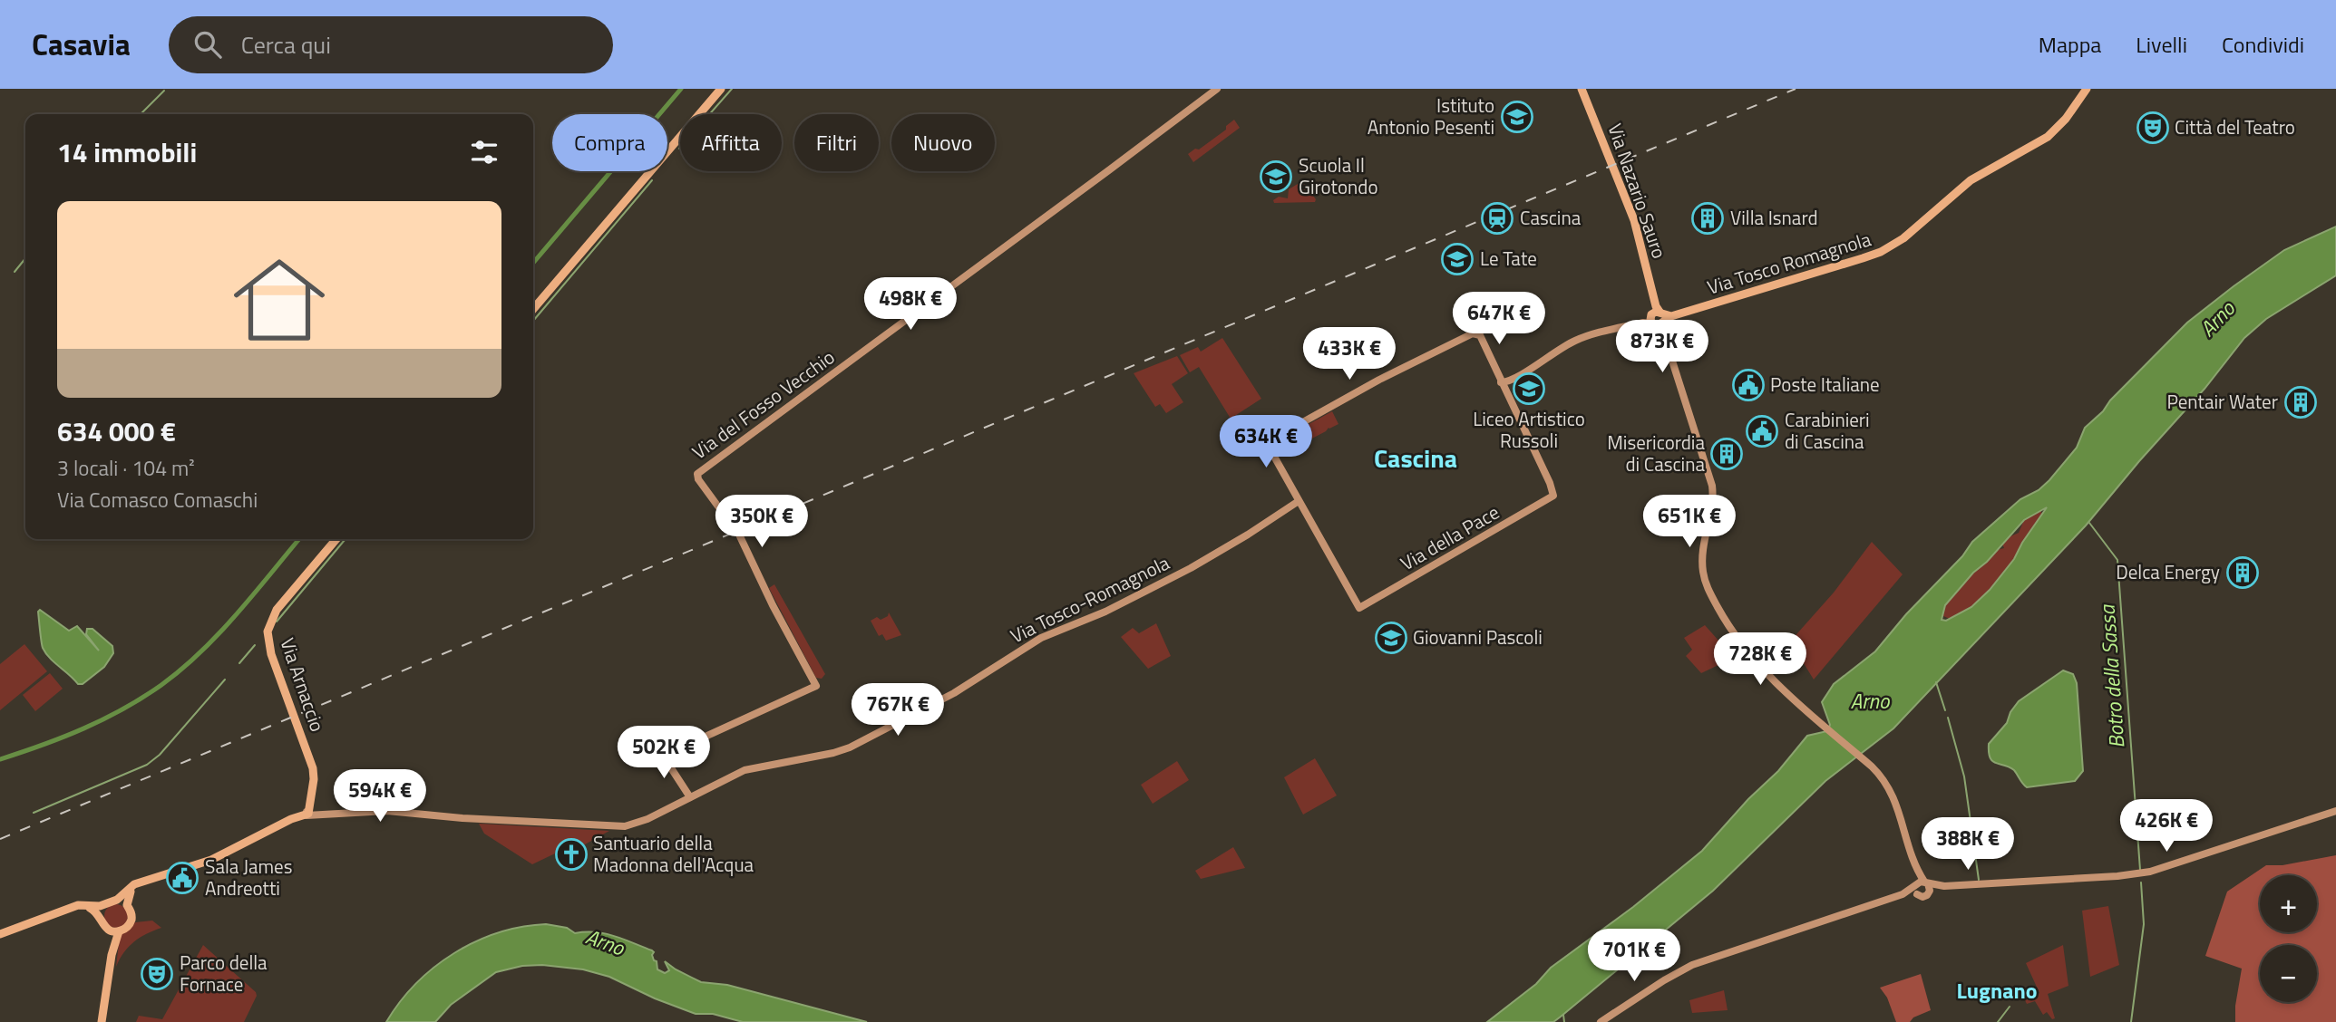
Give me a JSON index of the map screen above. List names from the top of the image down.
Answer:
{
  "streets": {
    "main road": [
      "Via Nazario Sauro",
      "Via Tosco Romagnola",
      "Via del Fosso Vecchio",
      "Via della Pace",
      "Via Tosco-Romagnola",
      "Via Arnaccio"
    ]
  },
  "crossings": [
    ["Via Nazario Sauro", "Via Tosco Romagnola"],
    ["Via della Pace", "Via Tosco-Romagnola"],
    ["Via Tosco-Romagnola", "Via Arnaccio"]
  ],
  "districts": ["Cascina", "Lugnano"],
  "water": ["Arno", "Botro della Sassa"],
  "places": {
    "school or university": [
      "Istituto Antonio Pesenti",
      "Scuola Il Girotondo",
      "Le Tate",
      "Liceo Artistico Russoli",
      "Giovanni Pascoli"
    ],
    "theatre": ["Città del Teatro", "Parco della Fornace"],
    "station": ["Cascina"],
    "building": [
      "Villa Isnard",
      "Pentair Water",
      "Misericordia di Cascina",
      "Delca Energy"
    ],
    "public building": ["Poste Italiane", "Carabinieri di Cascina", "Sala James Andreotti"],
    "church": ["Santuario della Madonna dell'Acqua"]
  },
  "page": {
    "header": "Casavia",
    "search": "Cerca qui",
    "nav": ["Mappa", "Livelli", "Condividi"],
    "chip": [
      "Compra",
      "Affitta",
      "Filtri",
      "Nuovo"
    ],
    "heading": "14 immobili",
    "list": [
      {
        "name": "634 000 €",
        "note": "3 locali · 104 m² · Via Comasco Comaschi"
      }
    ],
    "price": [
      "498K €",
      "647K €",
      "873K €",
      "433K €",
      "634K €",
      "350K €",
      "651K €",
      "728K €",
      "767K €",
      "502K €",
      "594K €",
      "426K €",
      "388K €",
      "701K €"
    ],
    "map_buttons": ["+", "−"]
  }
}
